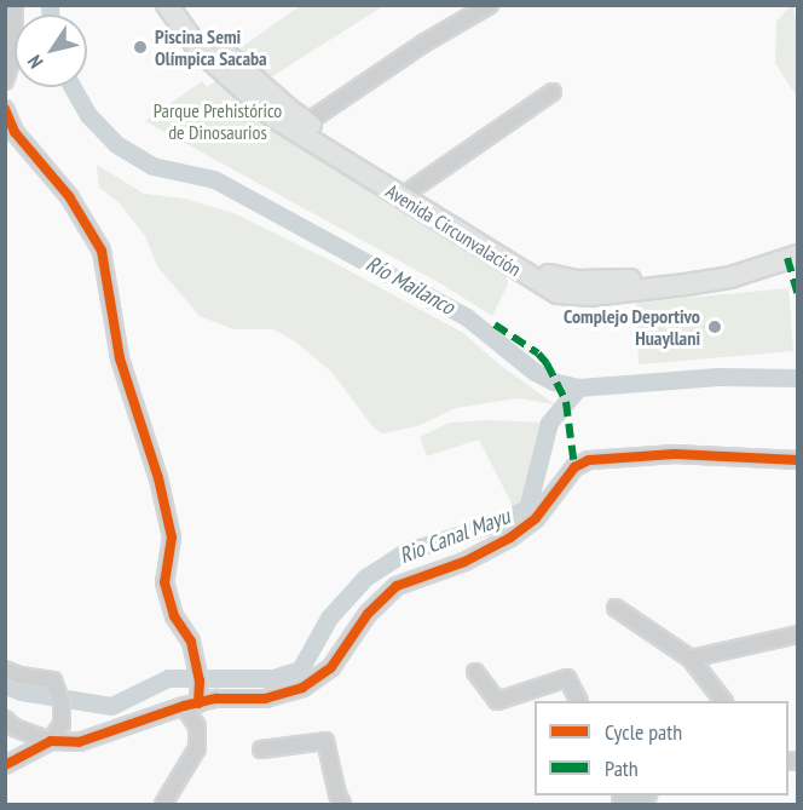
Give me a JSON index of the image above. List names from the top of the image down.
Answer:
{
  "streets": {
    "main road": ["Avenida Circunvalación"]
  },
  "water": ["Río Mailanco", "Rio Canal Mayu"],
  "parks": ["Parque Prehistórico de Dinosaurios"],
  "places": ["Piscina Semi Olímpica Sacaba", "Complejo Deportivo Huayllani"],
  "legend": ["Cycle path", "Path"],
  "north": "bottom left"
}
